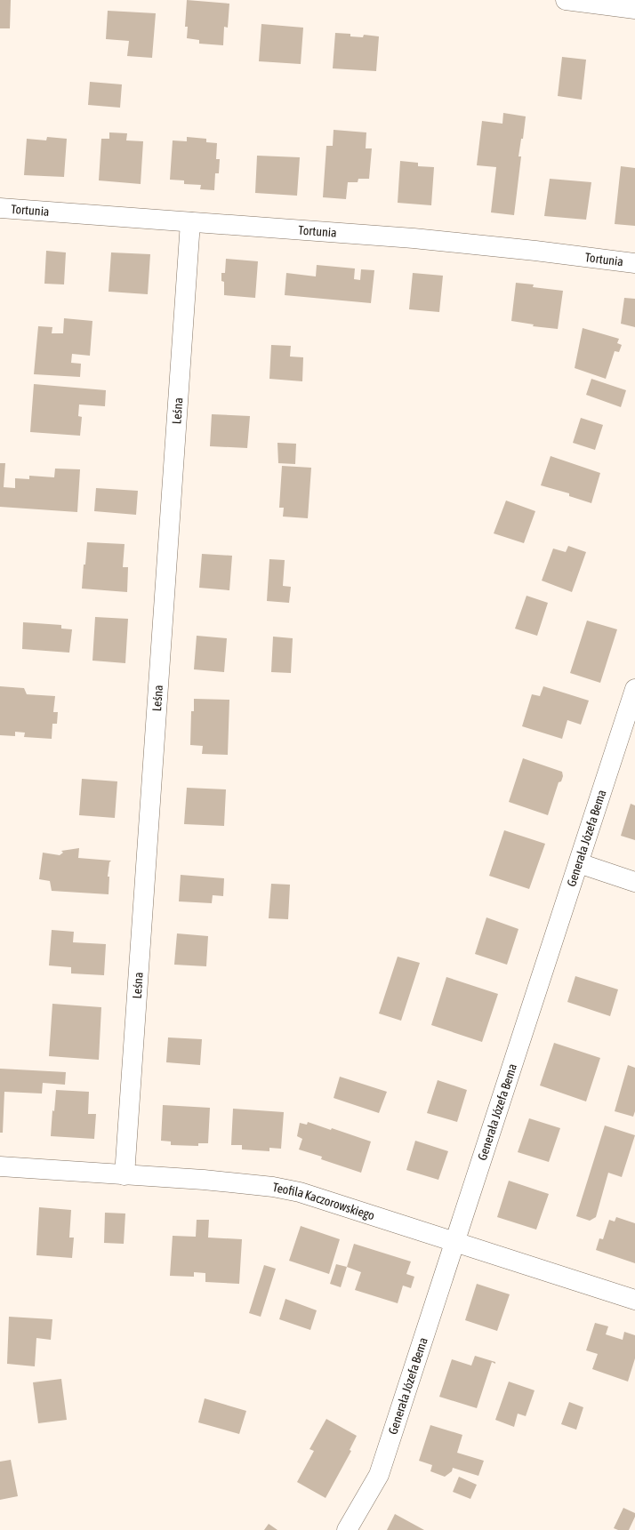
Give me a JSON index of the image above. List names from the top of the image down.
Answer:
{
  "streets": {
    "street": [
      "Tortunia",
      "Leśna",
      "Generała Józefa Bema",
      "Teofila Kaczorowskiego"
    ]
  },
  "crossings": [
    ["Tortunia", "Leśna"],
    ["Leśna", "Teofila Kaczorowskiego"],
    ["Generała Józefa Bema", "Teofila Kaczorowskiego"]
  ]
}
